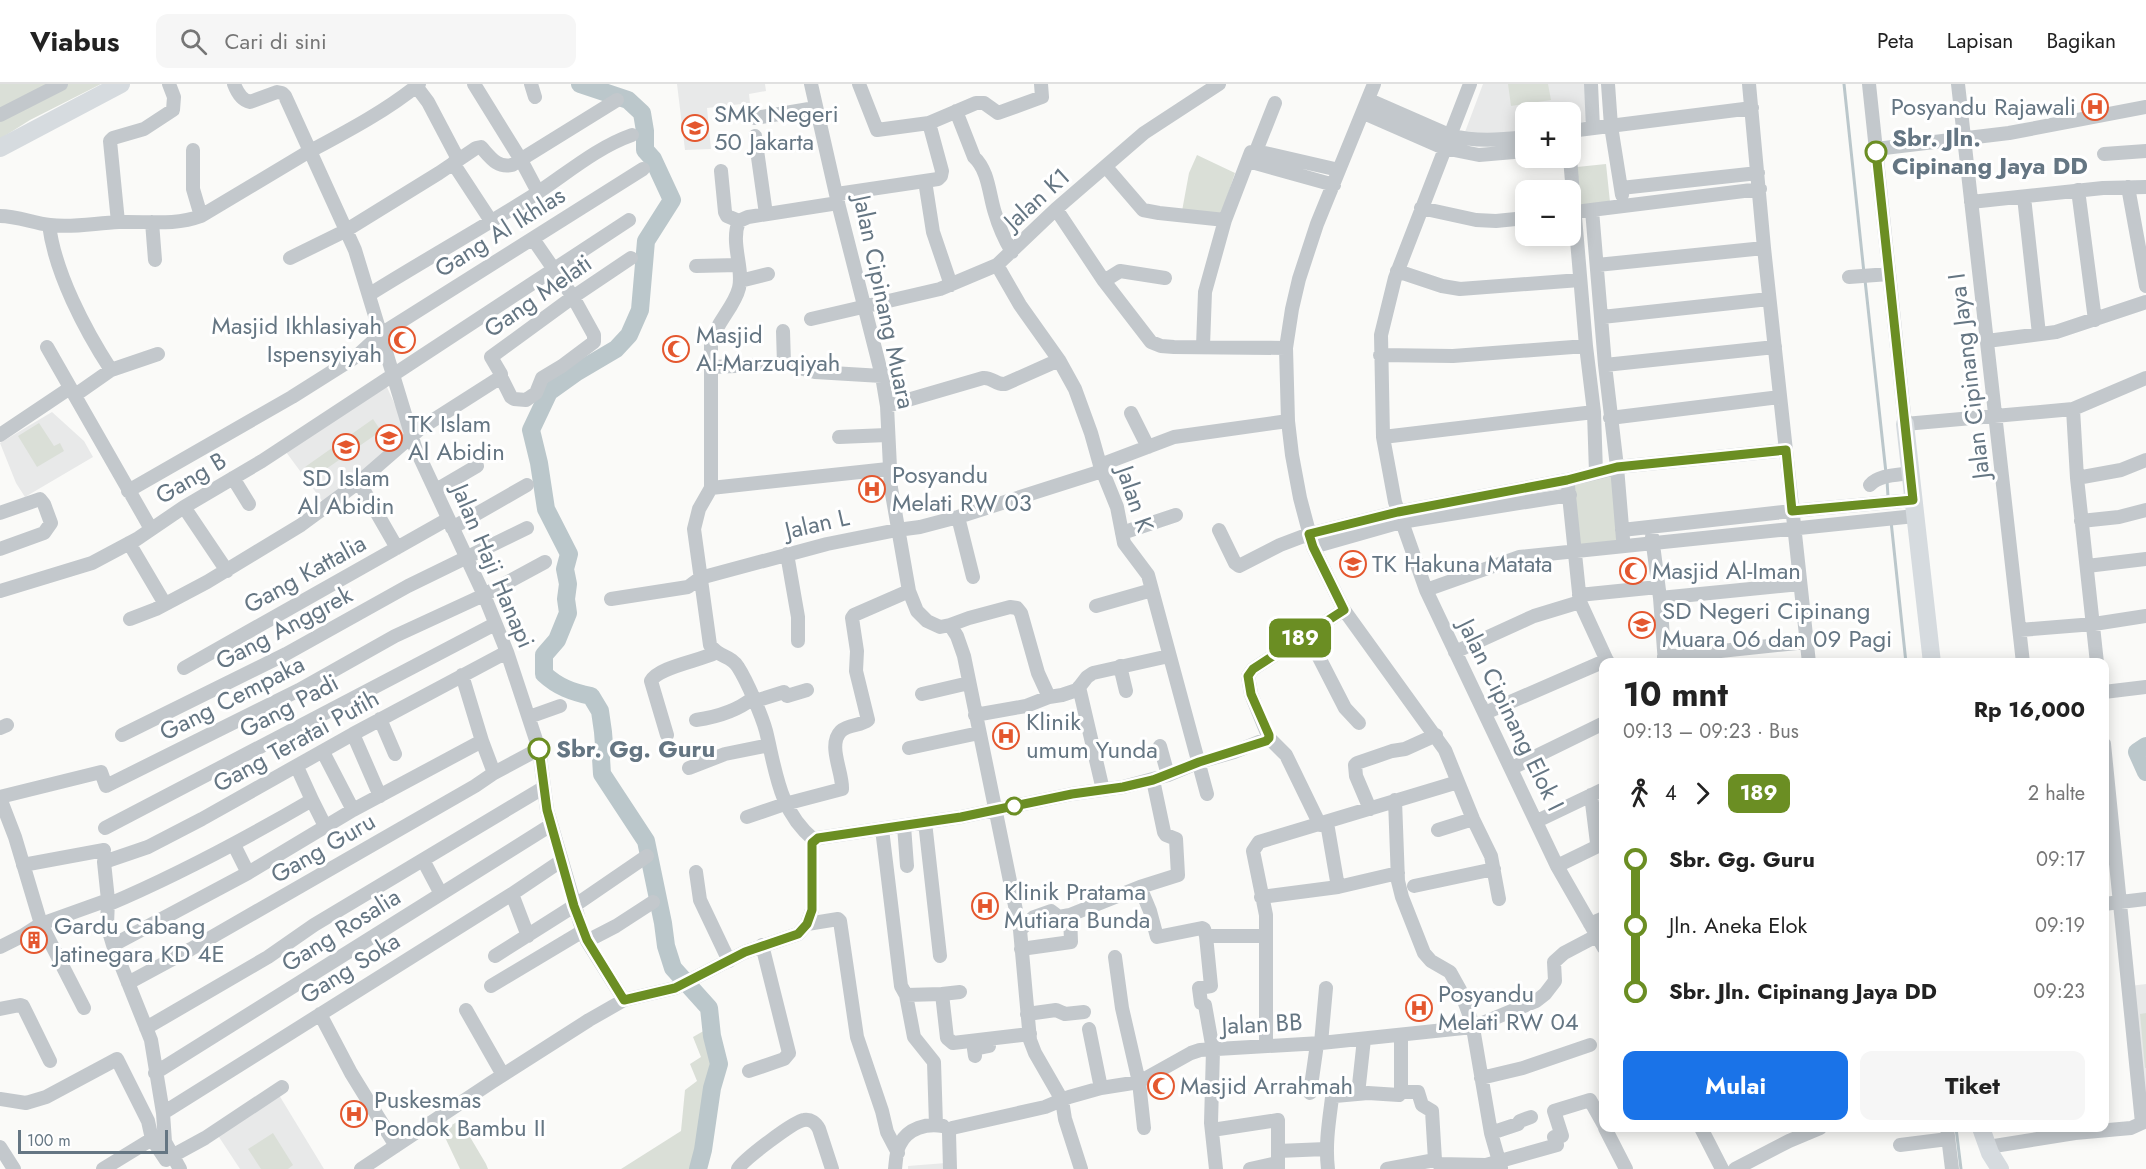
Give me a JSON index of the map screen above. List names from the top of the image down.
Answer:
{
  "streets": {
    "street": [
      "Jalan K1",
      "Gang Al Ikhlas",
      "Gang Melati",
      "Jalan Cipinang Muara",
      "Jalan Cipinang Jaya I",
      "Gang B",
      "Jalan K",
      "Jalan L",
      "Jalan Haji Hanapi",
      "Gang Kattalia",
      "Gang Anggrek",
      "Gang Cempaka",
      "Gang Padi",
      "Jalan Cipinang Elok I",
      "Gang Teratai Putih",
      "Gang Guru",
      "Gang Rosalia",
      "Gang Soka",
      "Jalan BB"
    ]
  },
  "crossings": [
    ["Jalan K1", "Jalan Cipinang Muara"],
    ["Jalan K1", "Jalan K"],
    ["Gang Al Ikhlas", "Jalan Haji Hanapi"],
    ["Gang Melati", "Jalan Haji Hanapi"],
    ["Jalan Cipinang Muara", "Jalan L"],
    ["Gang B", "Jalan Haji Hanapi"],
    ["Jalan K", "Jalan L"],
    ["Jalan Haji Hanapi", "Gang Kattalia"],
    ["Jalan Haji Hanapi", "Gang Anggrek"],
    ["Jalan Haji Hanapi", "Gang Cempaka"],
    ["Jalan Haji Hanapi", "Gang Padi"],
    ["Jalan Haji Hanapi", "Gang Teratai Putih"],
    ["Jalan Haji Hanapi", "Gang Guru"],
    ["Jalan Haji Hanapi", "Gang Rosalia"],
    ["Jalan Haji Hanapi", "Gang Soka"],
    ["Jalan Cipinang Elok I", "Jalan BB"]
  ],
  "places": {
    "hospital": [
      "Posyandu Rajawali",
      "Posyandu Melati RW 03",
      "Klinik umum Yunda",
      "Klinik Pratama Mutiara Bunda",
      "Posyandu Melati RW 04",
      "Puskesmas Pondok Bambu II"
    ],
    "school or university": [
      "SMK Negeri 50 Jakarta",
      "TK Islam Al Abidin",
      "SD Islam Al Abidin",
      "TK Hakuna Matata",
      "SD Negeri Cipinang Muara 06 dan 09 Pagi"
    ],
    "other": ["Sbr. Jln. Cipinang Jaya DD", "Sbr. Gg. Guru"],
    "mosque": [
      "Masjid Ikhlasiyah Ispensyiyah",
      "Masjid Al-Marzuqiyah",
      "Masjid Al-Iman",
      "Masjid Arrahmah"
    ],
    "building": ["Gardu Cabang Jatinegara KD 4E"]
  },
  "lines": ["bus line 189"],
  "scale_bar": "100 m",
  "page": {
    "header": "Viabus",
    "search": "Cari di sini",
    "nav": ["Peta", "Lapisan", "Bagikan"],
    "on_map": "189",
    "map_buttons": ["+", "−"],
    "heading": ["10 mnt", "09:13 – 09:23 · Bus", "Rp 16,000"],
    "legs": ["4", "189", "2 halte"],
    "list": [
      {
        "name": "Sbr. Gg. Guru",
        "value": "09:17"
      },
      {
        "name": "Jln. Aneka Elok",
        "value": "09:19"
      },
      {
        "name": "Sbr. Jln. Cipinang Jaya DD",
        "value": "09:23"
      }
    ],
    "buttons": ["Mulai", "Tiket"],
    "scale": "100 m"
  }
}
